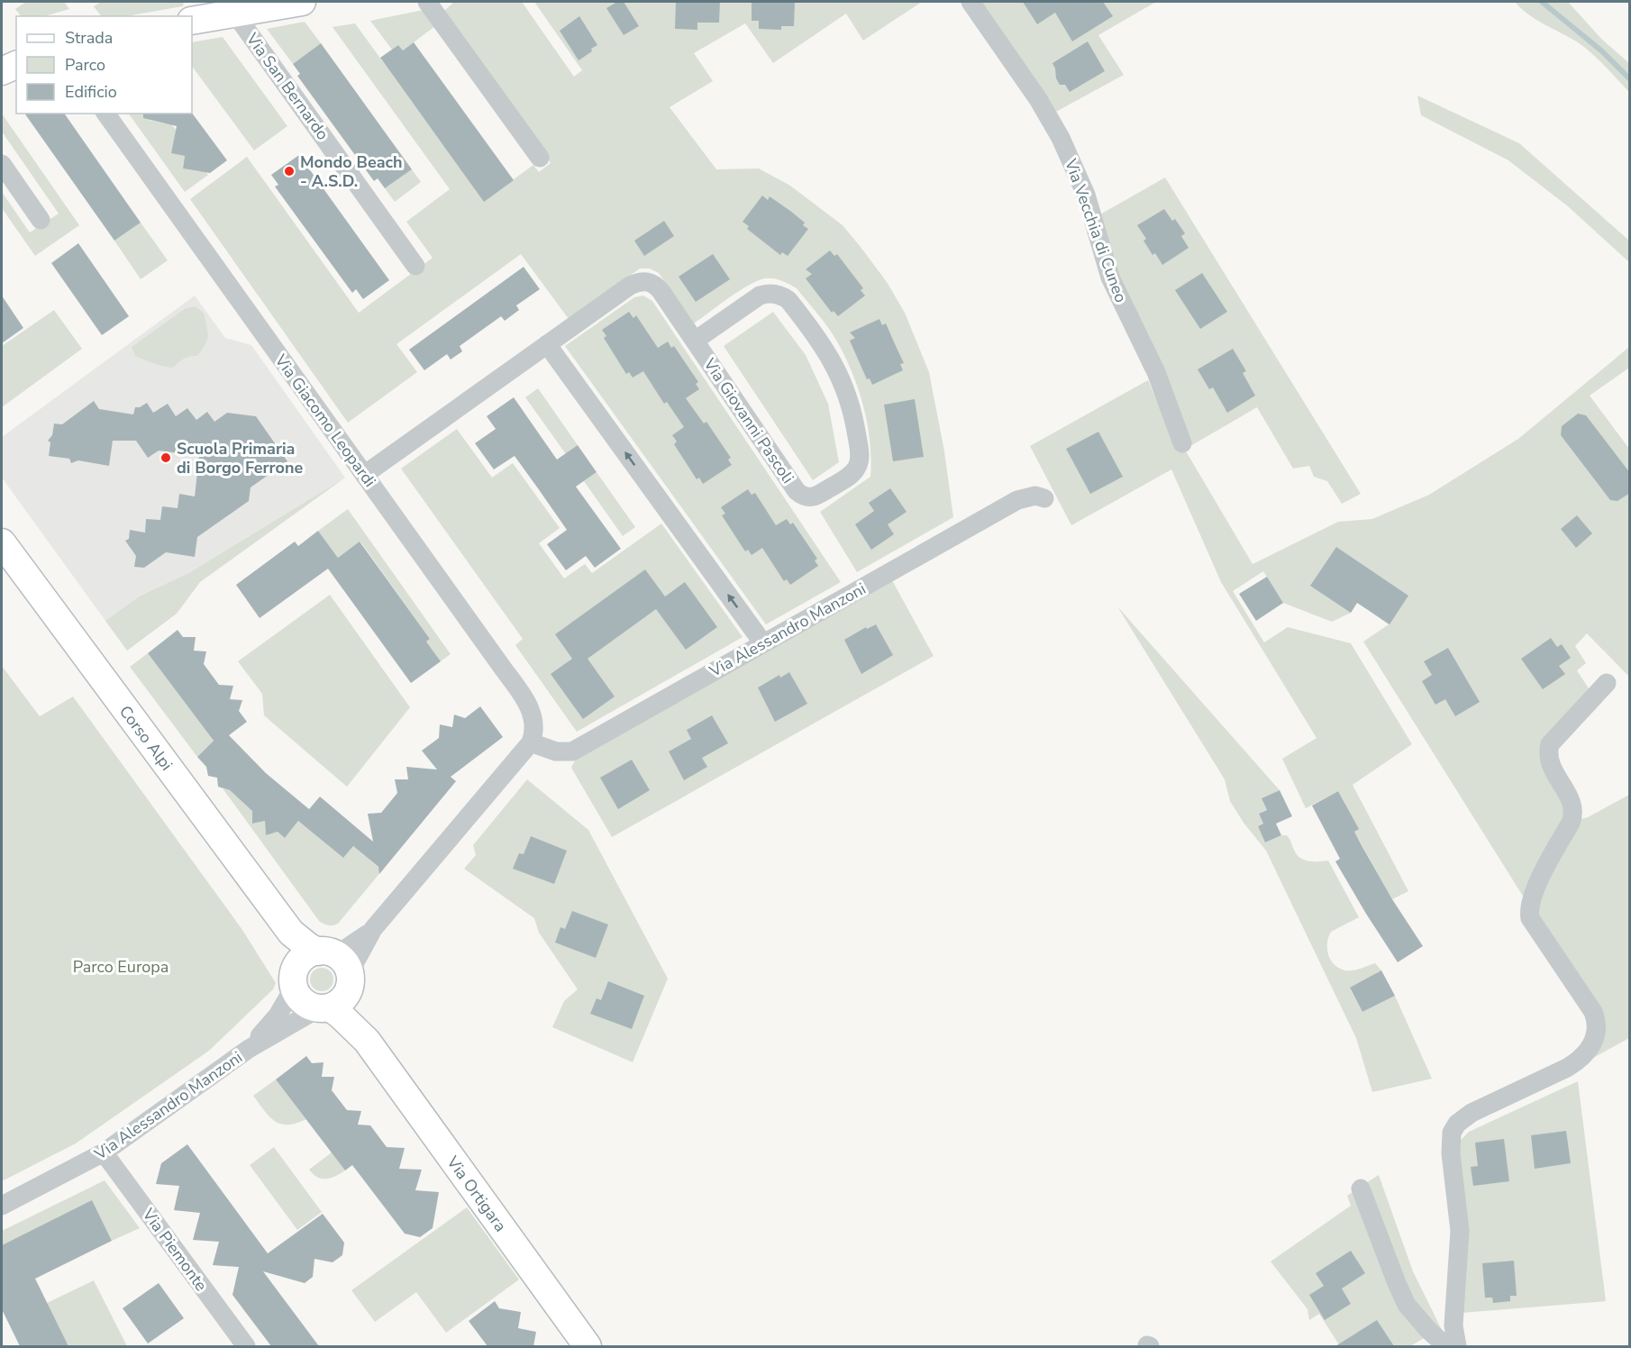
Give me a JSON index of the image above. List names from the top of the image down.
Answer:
{
  "streets": {
    "street": [
      "Via San Bernardo",
      "Via Vecchia di Cuneo",
      "Via Giacomo Leopardi",
      "Via Giovanni Pascoli",
      "Via Alessandro Manzoni",
      "Corso Alpi",
      "Via Ortigara",
      "Via Piemonte"
    ]
  },
  "crossings": [
    ["Via Giacomo Leopardi", "Via Giovanni Pascoli"],
    ["Via Giacomo Leopardi", "Via Alessandro Manzoni"],
    ["Via Alessandro Manzoni", "Corso Alpi"],
    ["Via Alessandro Manzoni", "Via Ortigara"],
    ["Via Alessandro Manzoni", "Via Piemonte"],
    ["Corso Alpi", "Via Ortigara"]
  ],
  "parks": ["Parco Europa"],
  "places": ["Mondo Beach - A.S.D.", "Scuola Primaria di Borgo Ferrone"],
  "legend": ["Strada", "Parco", "Edificio"]
}
